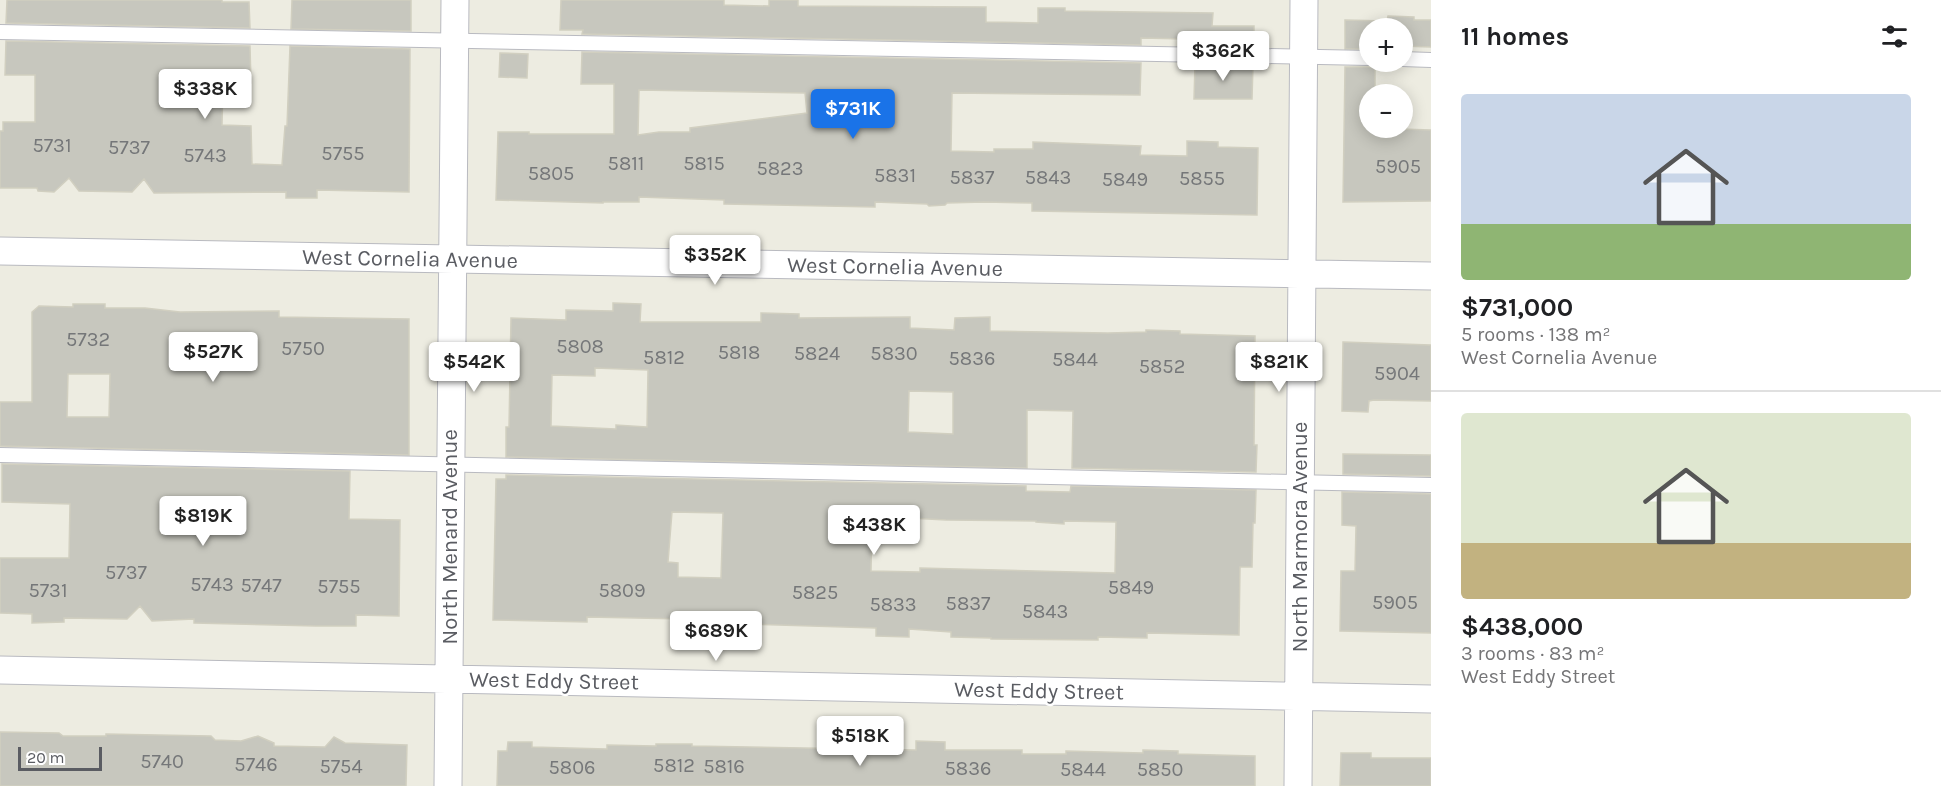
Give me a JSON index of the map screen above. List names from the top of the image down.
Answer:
{
  "streets": {
    "street": [
      "West Cornelia Avenue",
      "North Menard Avenue",
      "North Marmora Avenue",
      "West Eddy Street"
    ]
  },
  "crossings": [
    ["West Cornelia Avenue", "North Menard Avenue"],
    ["West Cornelia Avenue", "North Marmora Avenue"],
    ["North Menard Avenue", "West Eddy Street"],
    ["North Marmora Avenue", "West Eddy Street"]
  ],
  "house_numbers": [
    "5731",
    "5737",
    "5755",
    "5743",
    "5811",
    "5815",
    "5905",
    "5823",
    "5805",
    "5831",
    "5837",
    "5843",
    "5855",
    "5849",
    "5732",
    "5808",
    "5750",
    "5818",
    "5824",
    "5830",
    "5812",
    "5836",
    "5844",
    "5852",
    "5904",
    "5737",
    "5743",
    "5747",
    "5755",
    "5849",
    "5731",
    "5809",
    "5825",
    "5905",
    "5837",
    "5833",
    "5843",
    "5740",
    "5746",
    "5812",
    "5754",
    "5816",
    "5806",
    "5836",
    "5844",
    "5850"
  ],
  "scale_bar": "20 m",
  "page": {
    "heading": "11 homes",
    "map_buttons": ["+", "−"],
    "price": [
      "$362K",
      "$338K",
      "$731K",
      "$352K",
      "$527K",
      "$542K",
      "$821K",
      "$819K",
      "$438K",
      "$689K",
      "$518K"
    ],
    "list": [
      {
        "name": "$731,000",
        "note": "5 rooms · 138 m² · West Cornelia Avenue"
      },
      {
        "name": "$438,000",
        "note": "3 rooms · 83 m² · West Eddy Street"
      }
    ],
    "scale": "20 m"
  }
}
